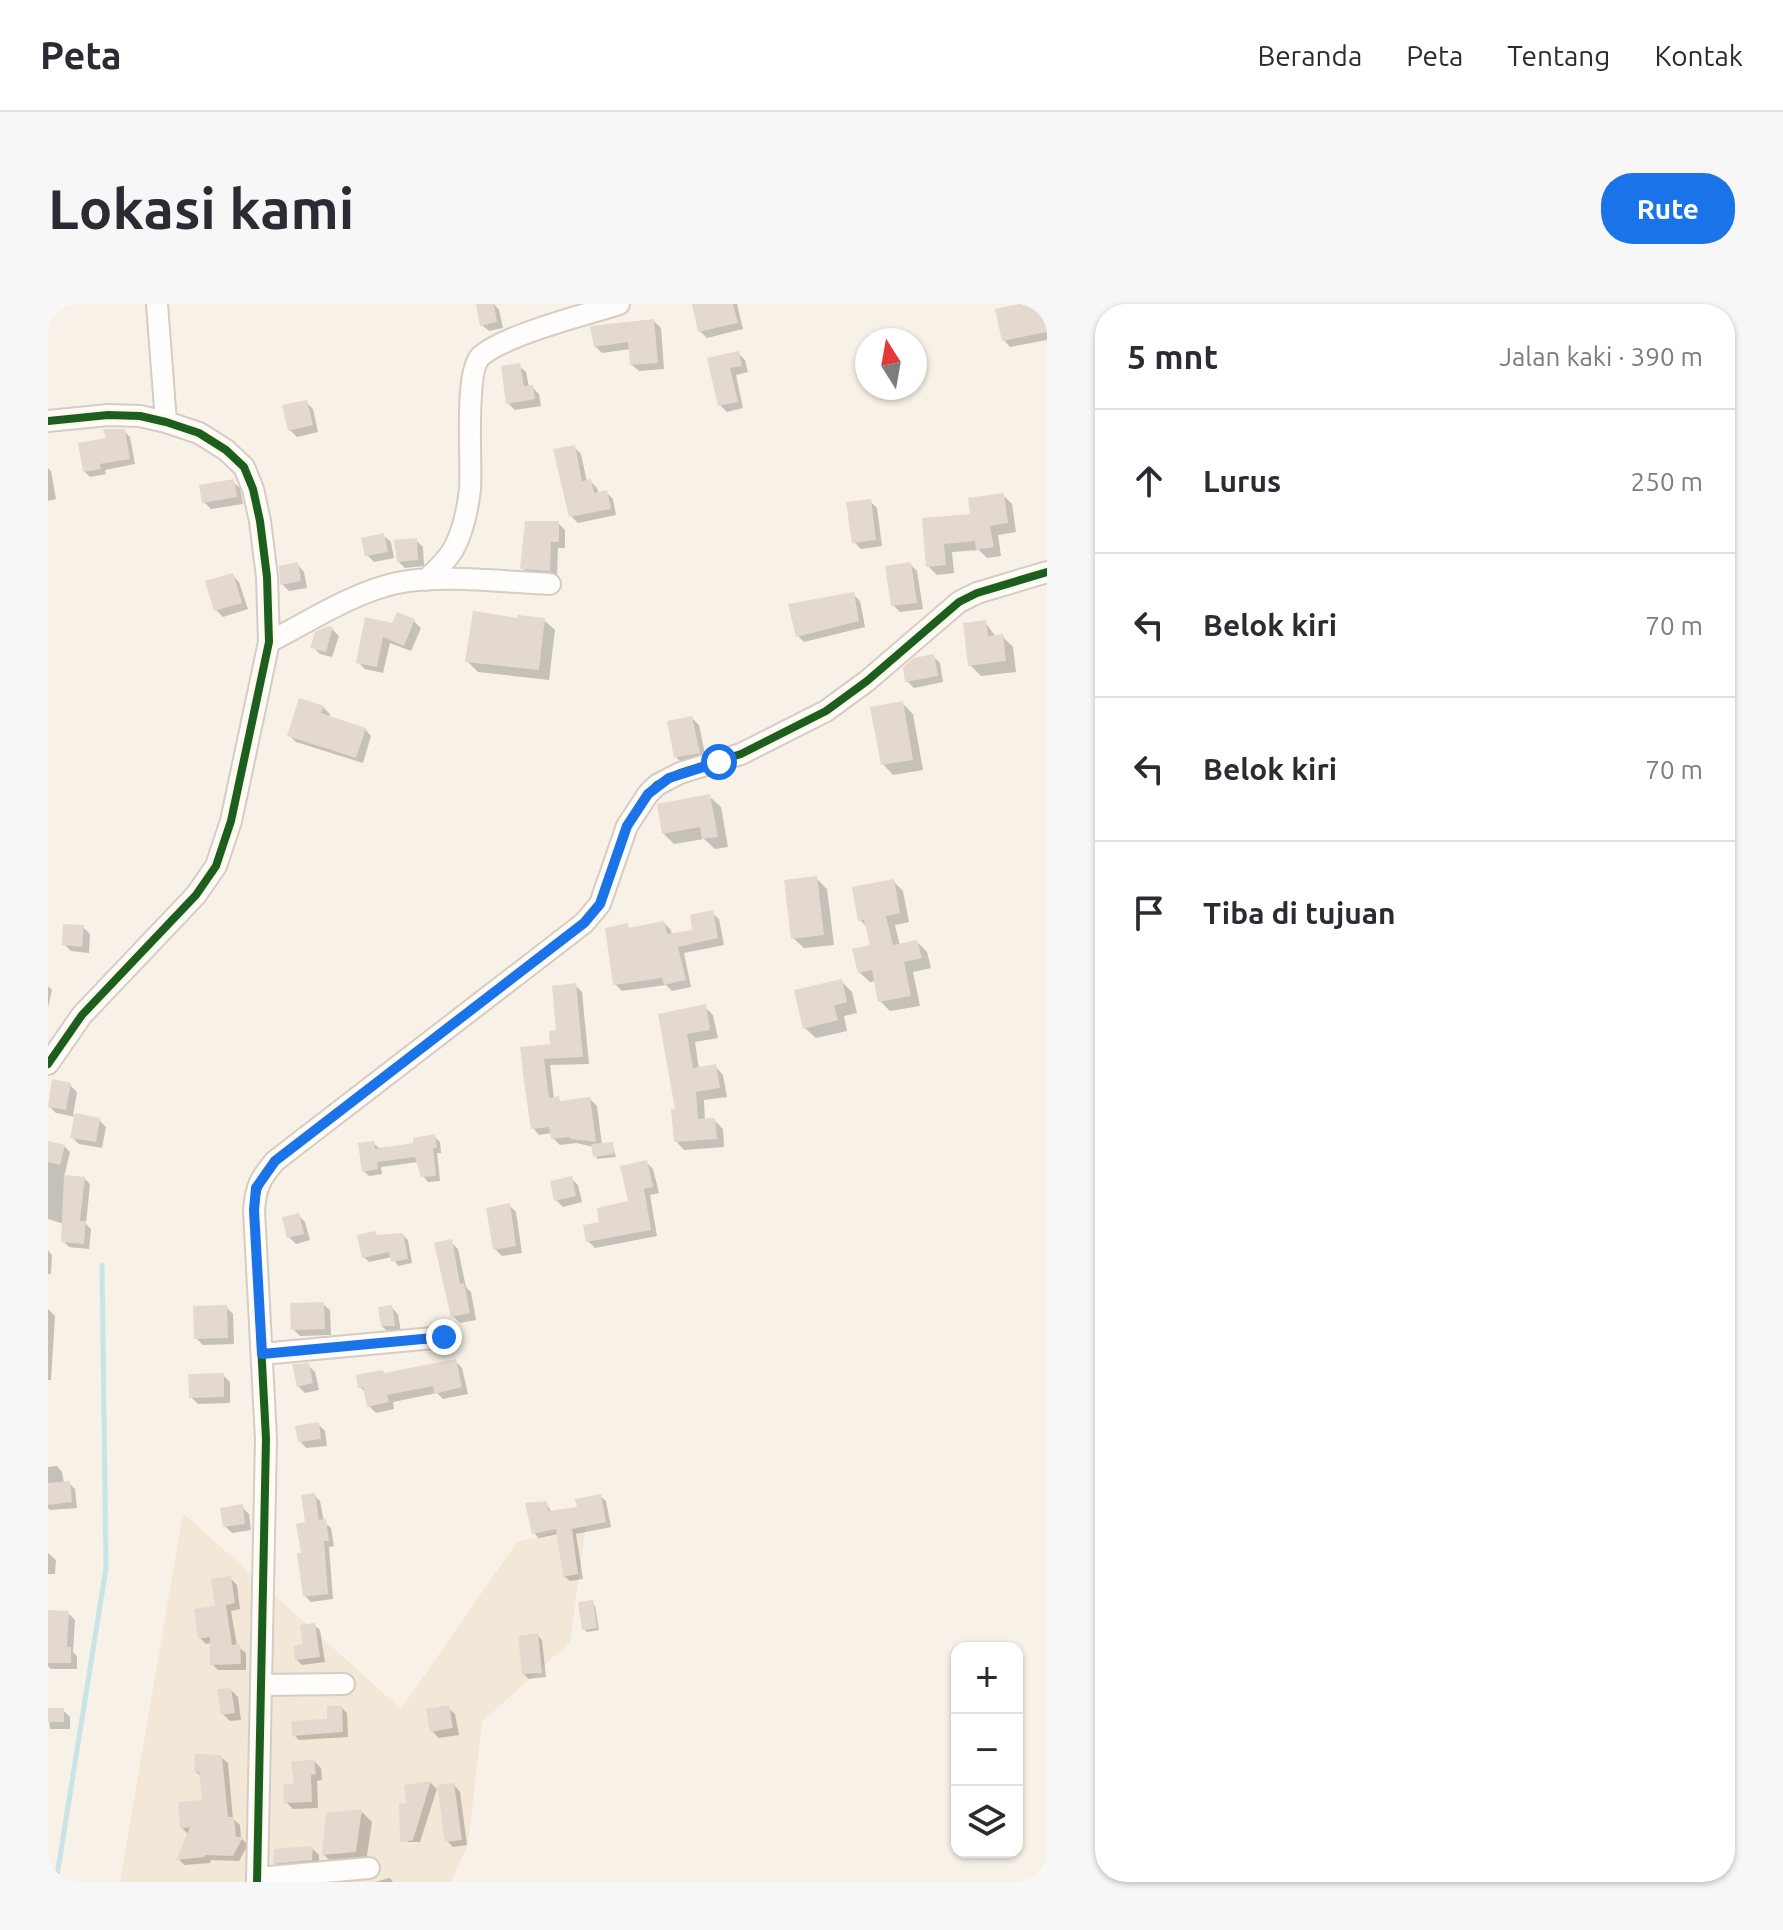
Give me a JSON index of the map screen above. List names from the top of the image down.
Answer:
{
  "north": "top",
  "page": {
    "header": "Peta",
    "nav": [
      "Beranda",
      "Peta",
      "Tentang",
      "Kontak"
    ],
    "buttons": "Rute",
    "title": "Lokasi kami",
    "heading": ["5 mnt", "Jalan kaki · 390 m"],
    "list": [
      ["Lurus", "250 m"],
      ["Belok kiri", "70 m"],
      ["Belok kiri", "70 m"],
      "Tiba di tujuan"
    ],
    "map_buttons": ["+", "−"]
  }
}
